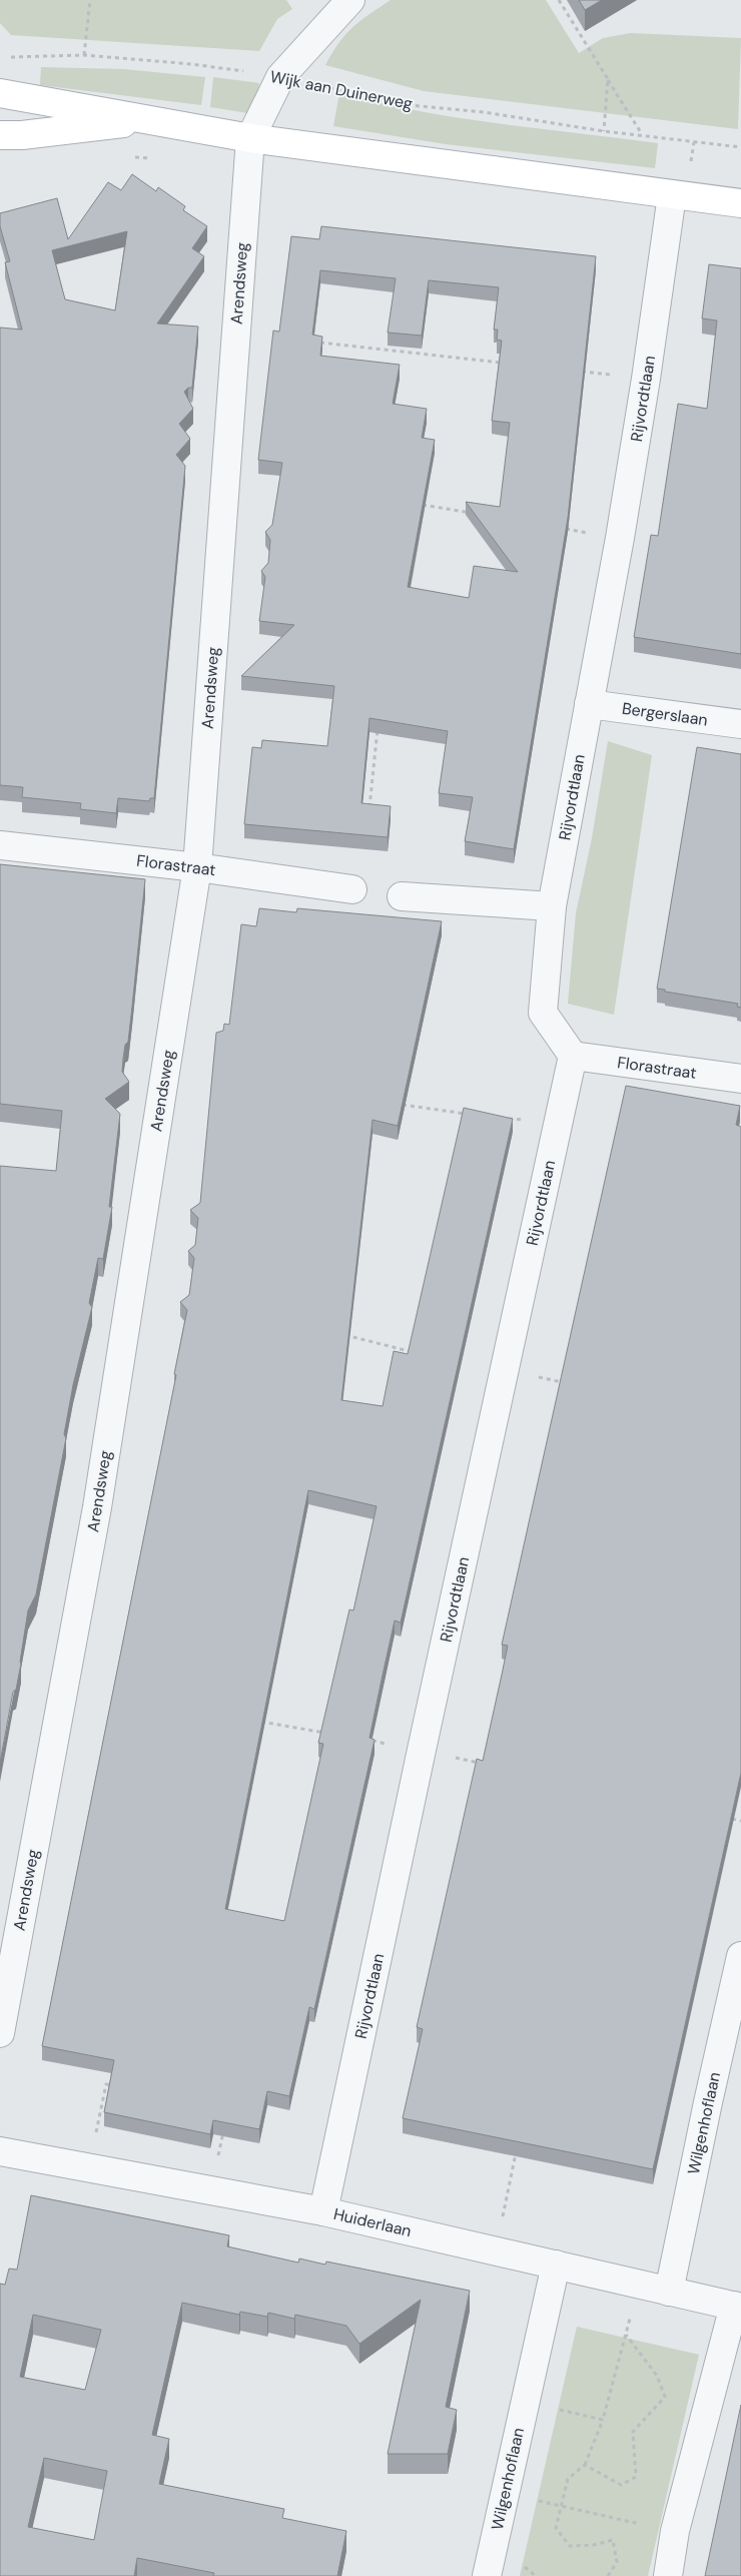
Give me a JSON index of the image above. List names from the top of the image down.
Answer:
{
  "streets": {
    "street": [
      "Arendsweg",
      "Rijvordtlaan",
      "Bergerslaan",
      "Florastraat",
      "Wilgenhoflaan",
      "Huiderlaan"
    ],
    "path": ["Wijk aan Duinerweg"]
  },
  "crossings": [
    ["Arendsweg", "Florastraat"],
    ["Rijvordtlaan", "Bergerslaan"],
    ["Rijvordtlaan", "Florastraat"],
    ["Rijvordtlaan", "Huiderlaan"],
    ["Wilgenhoflaan", "Huiderlaan"]
  ]
}
